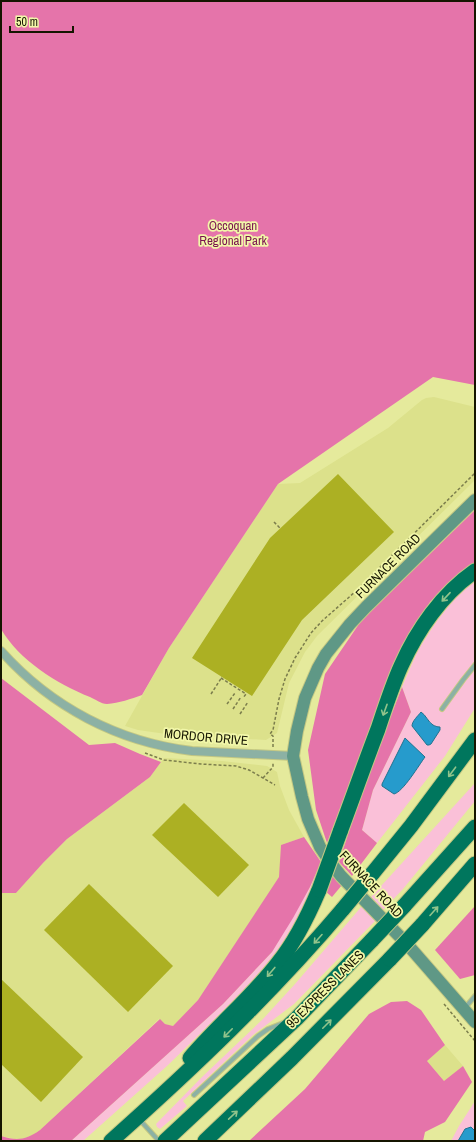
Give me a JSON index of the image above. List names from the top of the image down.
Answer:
{
  "streets": {
    "highway": ["95 EXPRESS LANES"],
    "main road": ["FURNACE ROAD"],
    "street": ["MORDOR DRIVE"]
  },
  "crossings": [
    ["FURNACE ROAD", "MORDOR DRIVE"]
  ],
  "parks": ["Occoquan Regional Park"],
  "scale_bar": "50 m"
}
